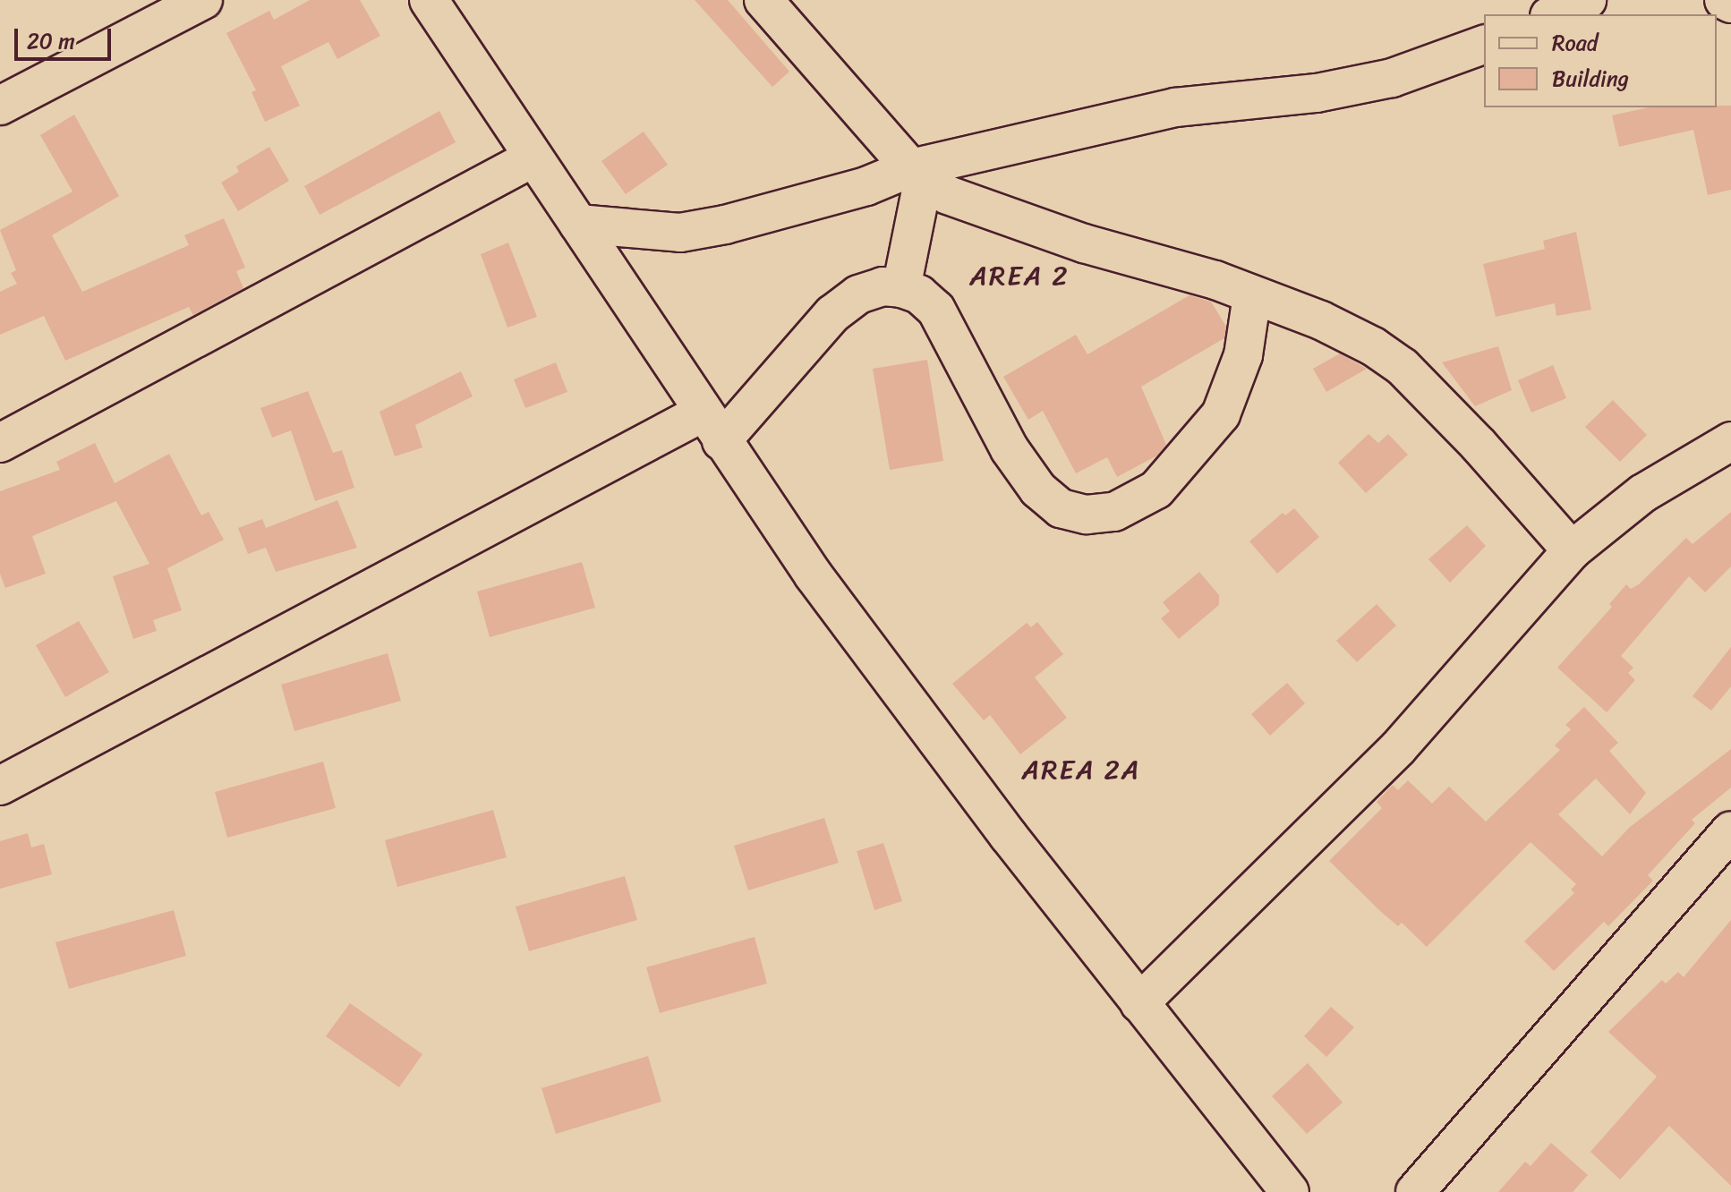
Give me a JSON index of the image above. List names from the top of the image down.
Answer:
{
  "districts": ["AREA 2", "AREA 2A"],
  "legend": ["Road", "Building"],
  "scale_bar": "20 m"
}
